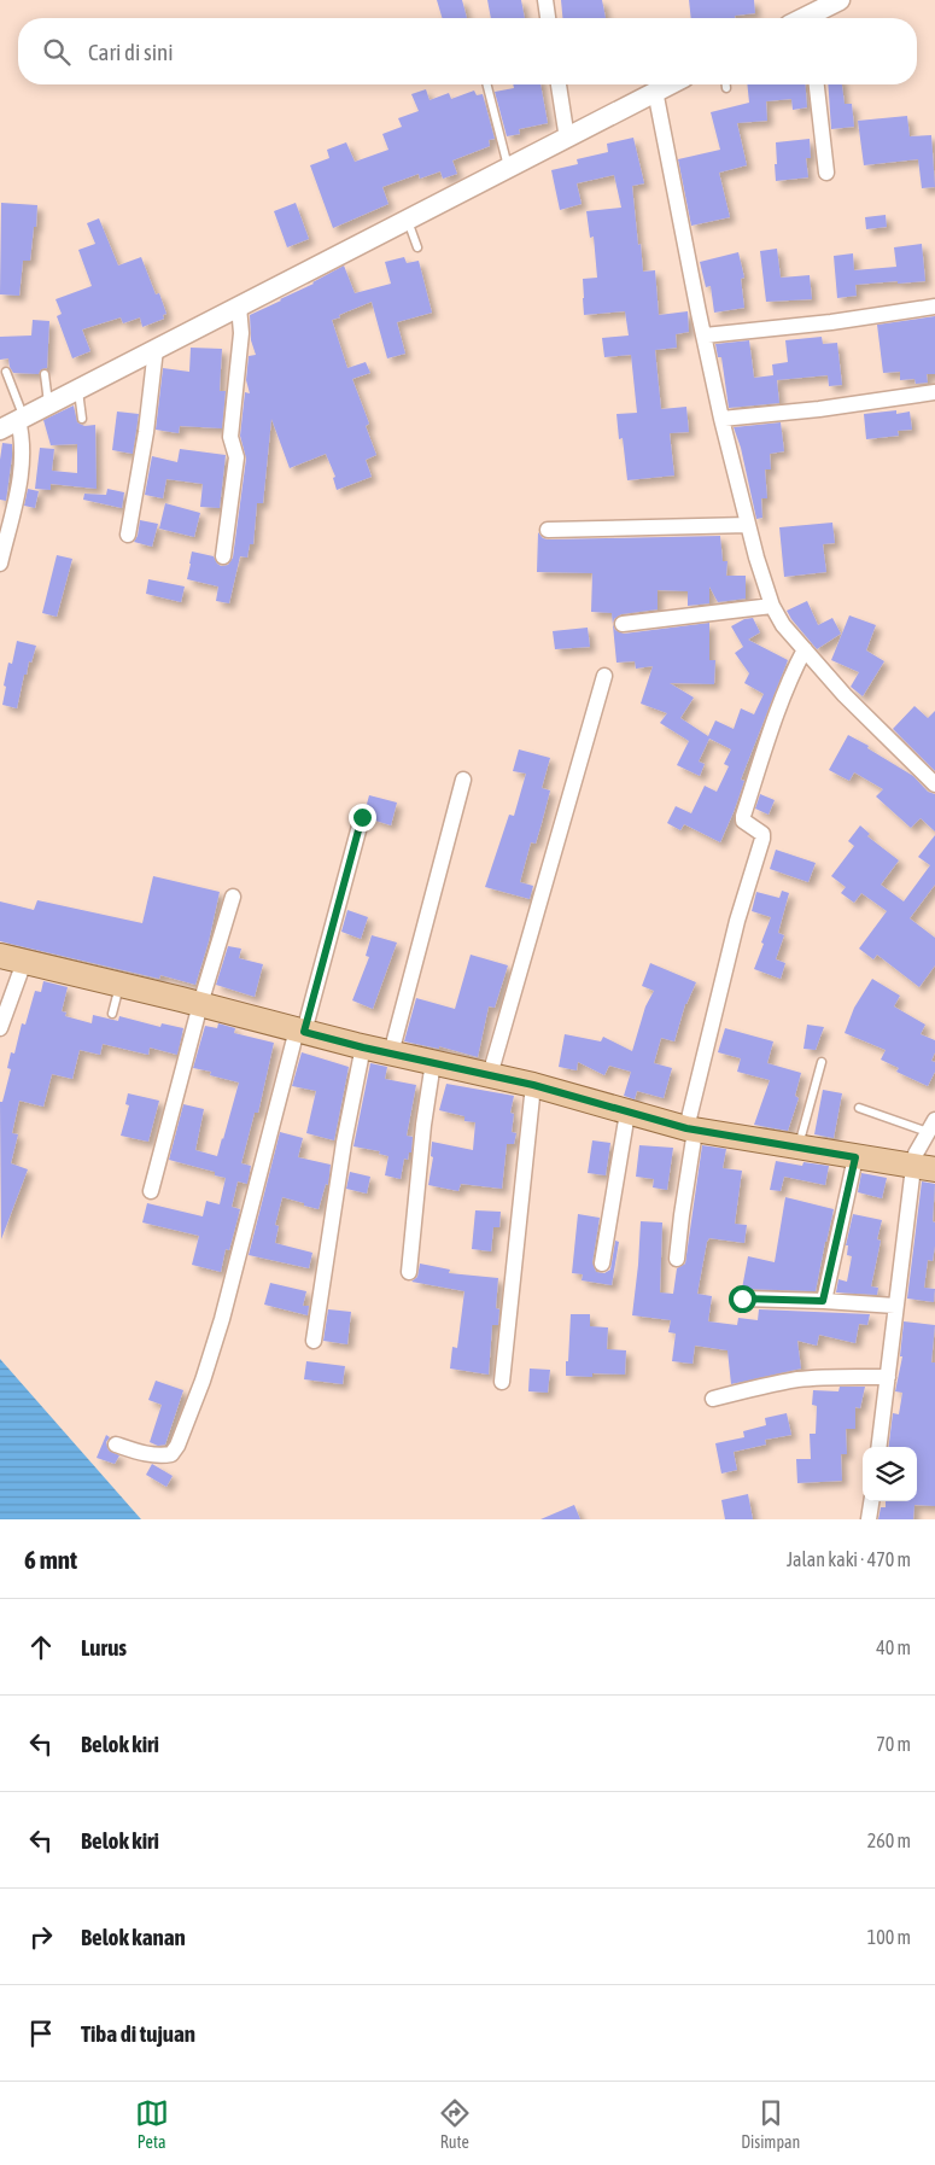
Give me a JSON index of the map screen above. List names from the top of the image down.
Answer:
{
  "page": {
    "search": "Cari di sini",
    "heading": ["6 mnt", "Jalan kaki · 470 m"],
    "list": [
      ["Lurus", "40 m"],
      ["Belok kiri", "70 m"],
      ["Belok kiri", "260 m"],
      ["Belok kanan", "100 m"],
      "Tiba di tujuan"
    ],
    "nav": ["Peta", "Rute", "Disimpan"]
  }
}
